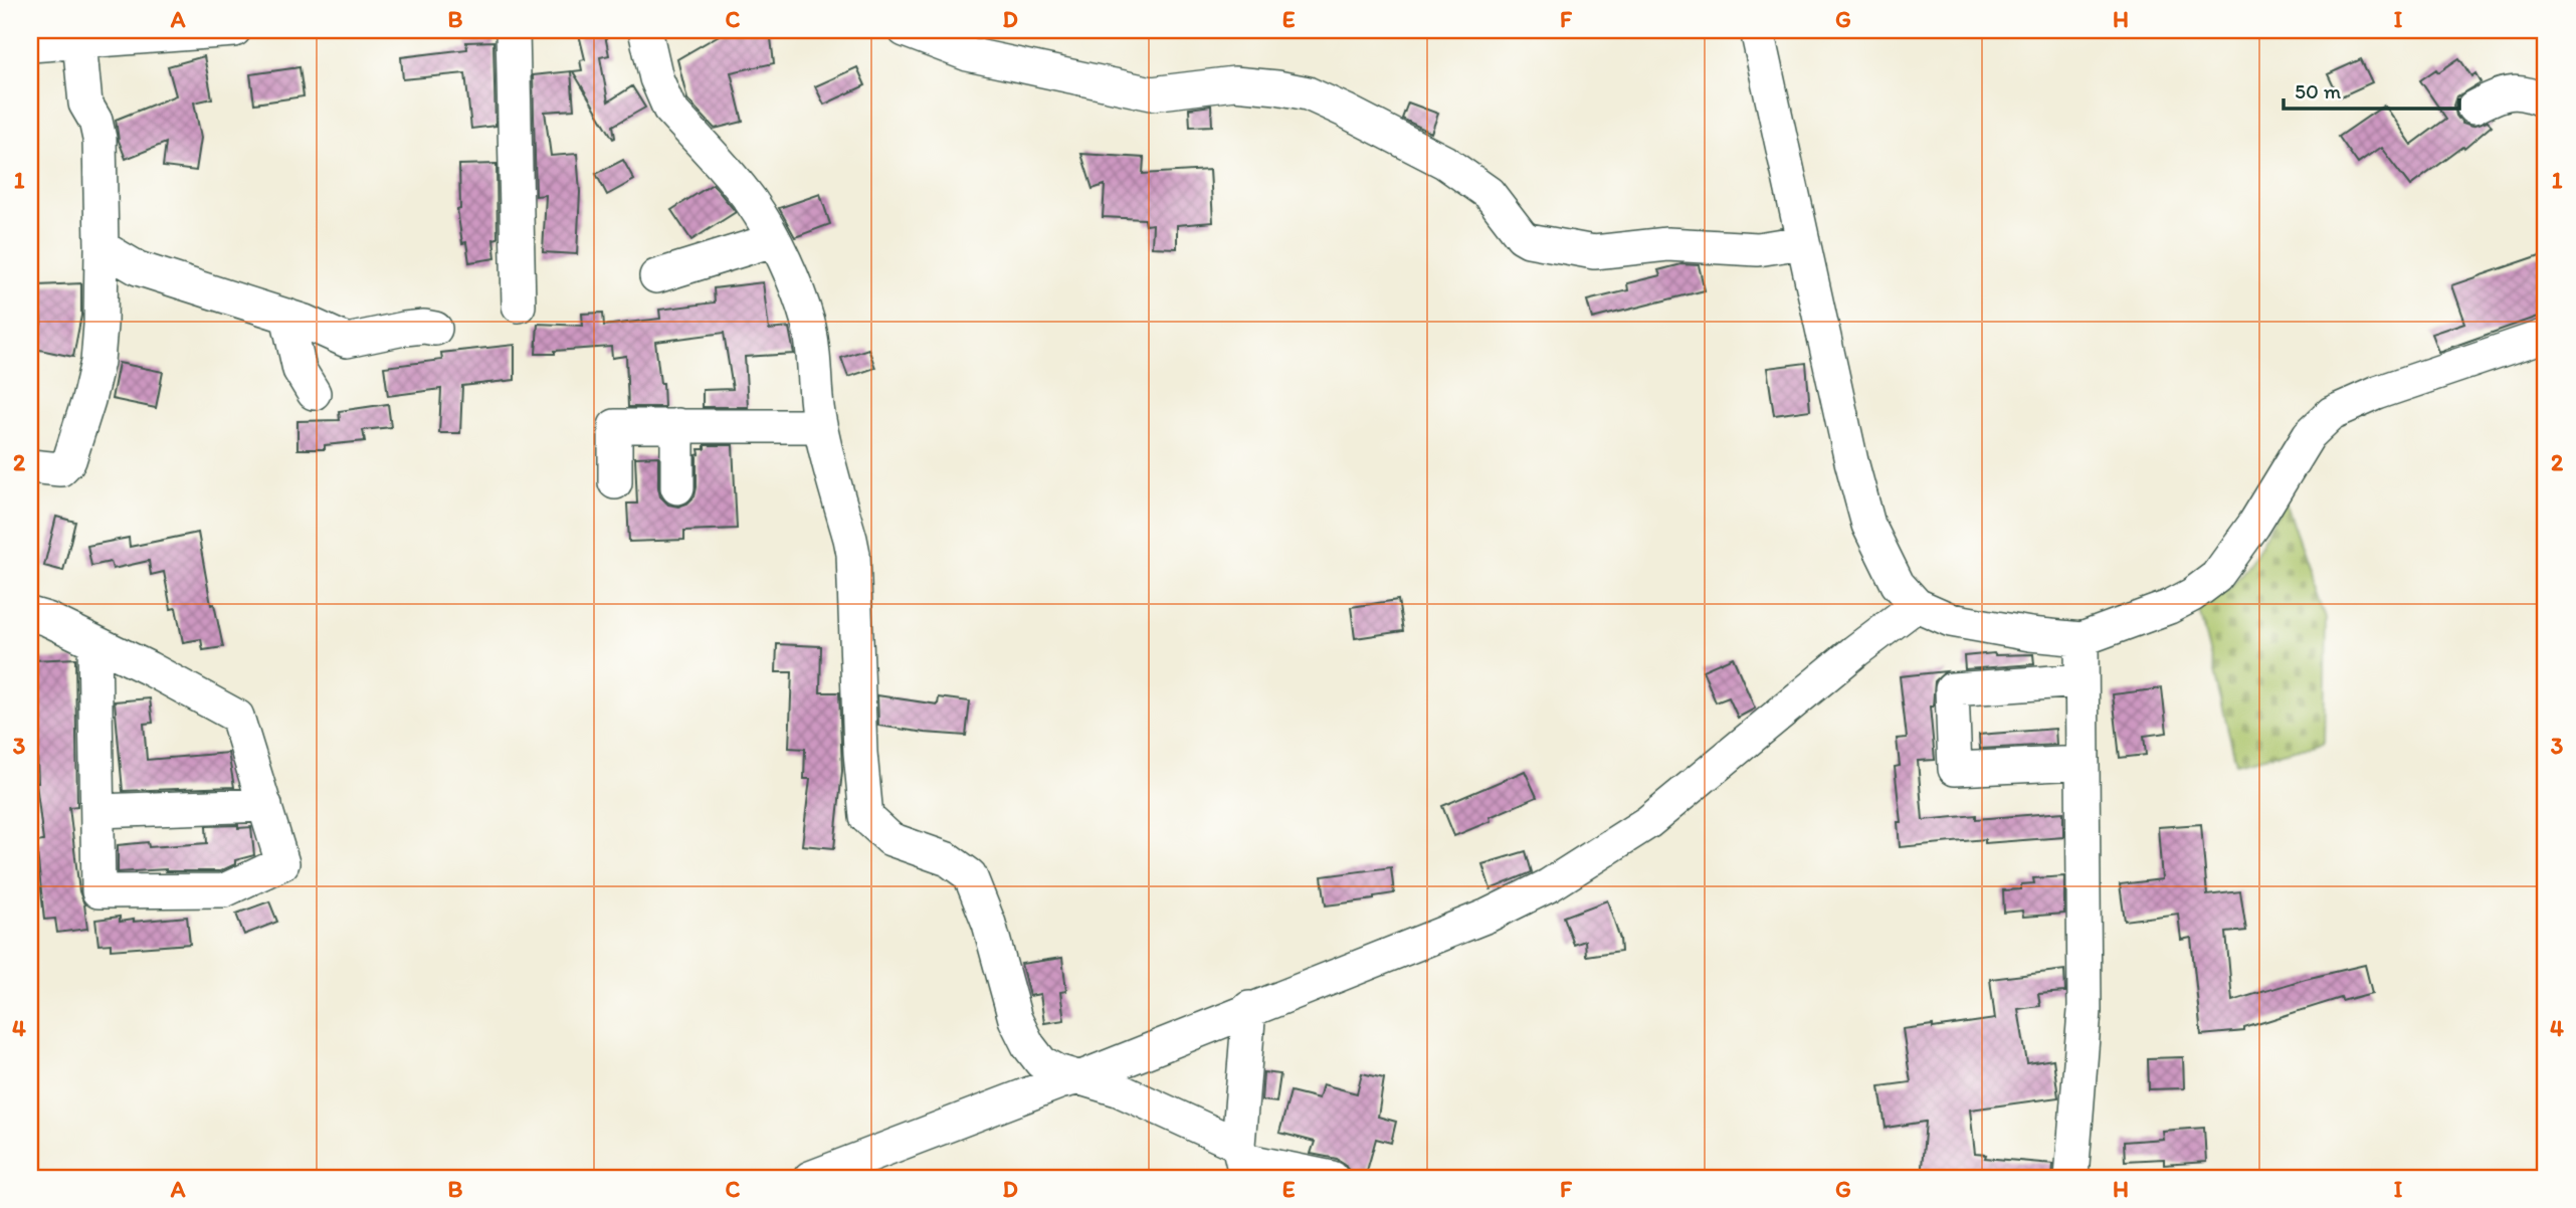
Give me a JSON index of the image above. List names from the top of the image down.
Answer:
{
  "scale_bar": "50 m",
  "grid": {
    "columns": [
      "A",
      "B",
      "C",
      "D",
      "E",
      "F",
      "G",
      "H",
      "I"
    ],
    "rows": [
      "1",
      "2",
      "3",
      "4"
    ]
  }
}
